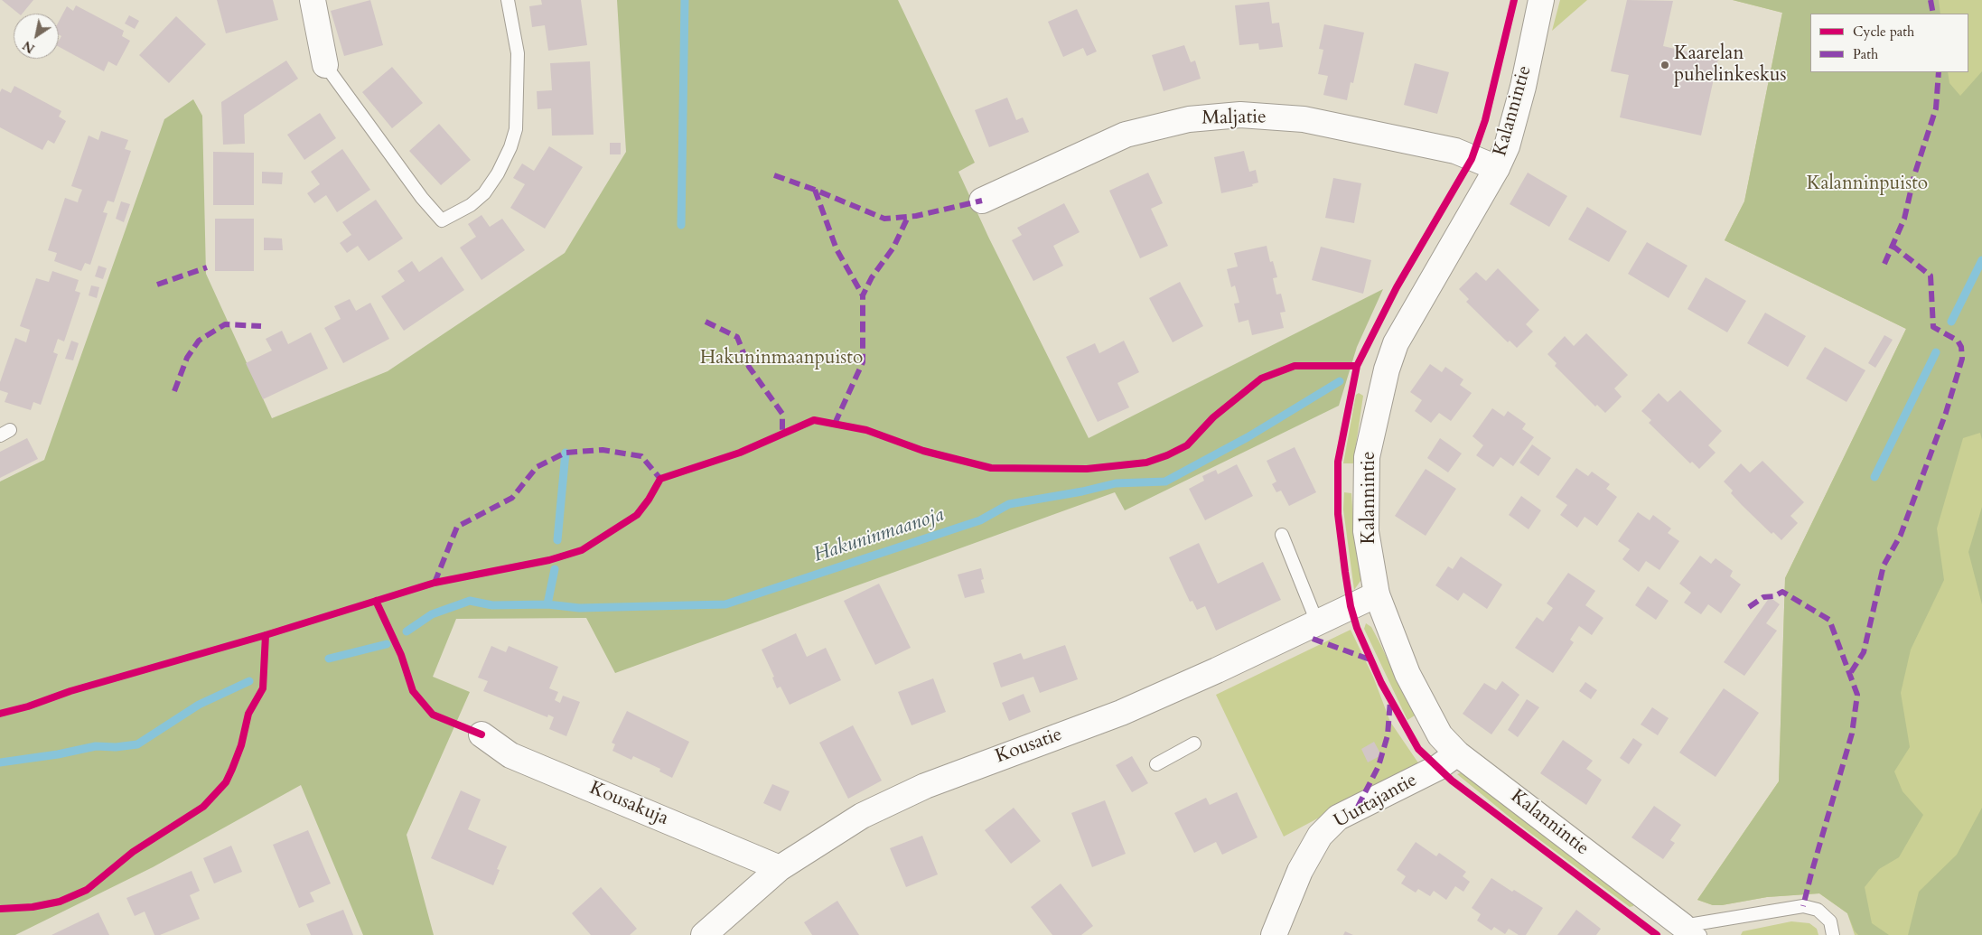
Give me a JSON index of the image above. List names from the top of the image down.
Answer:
{
  "streets": {
    "street": [
      "Kalannintie",
      "Maljatie",
      "Kousatie",
      "Uurtajantie",
      "Kousakuja"
    ]
  },
  "crossings": [
    ["Kalannintie", "Maljatie"],
    ["Kalannintie", "Kousatie"],
    ["Kalannintie", "Uurtajantie"],
    ["Kousatie", "Kousakuja"]
  ],
  "water": ["Hakuninmaanoja"],
  "parks": ["Kalanninpuisto", "Hakuninmaanpuisto"],
  "places": ["Kaarelan puhelinkeskus"],
  "legend": ["Cycle path", "Path"],
  "north": "bottom left"
}
